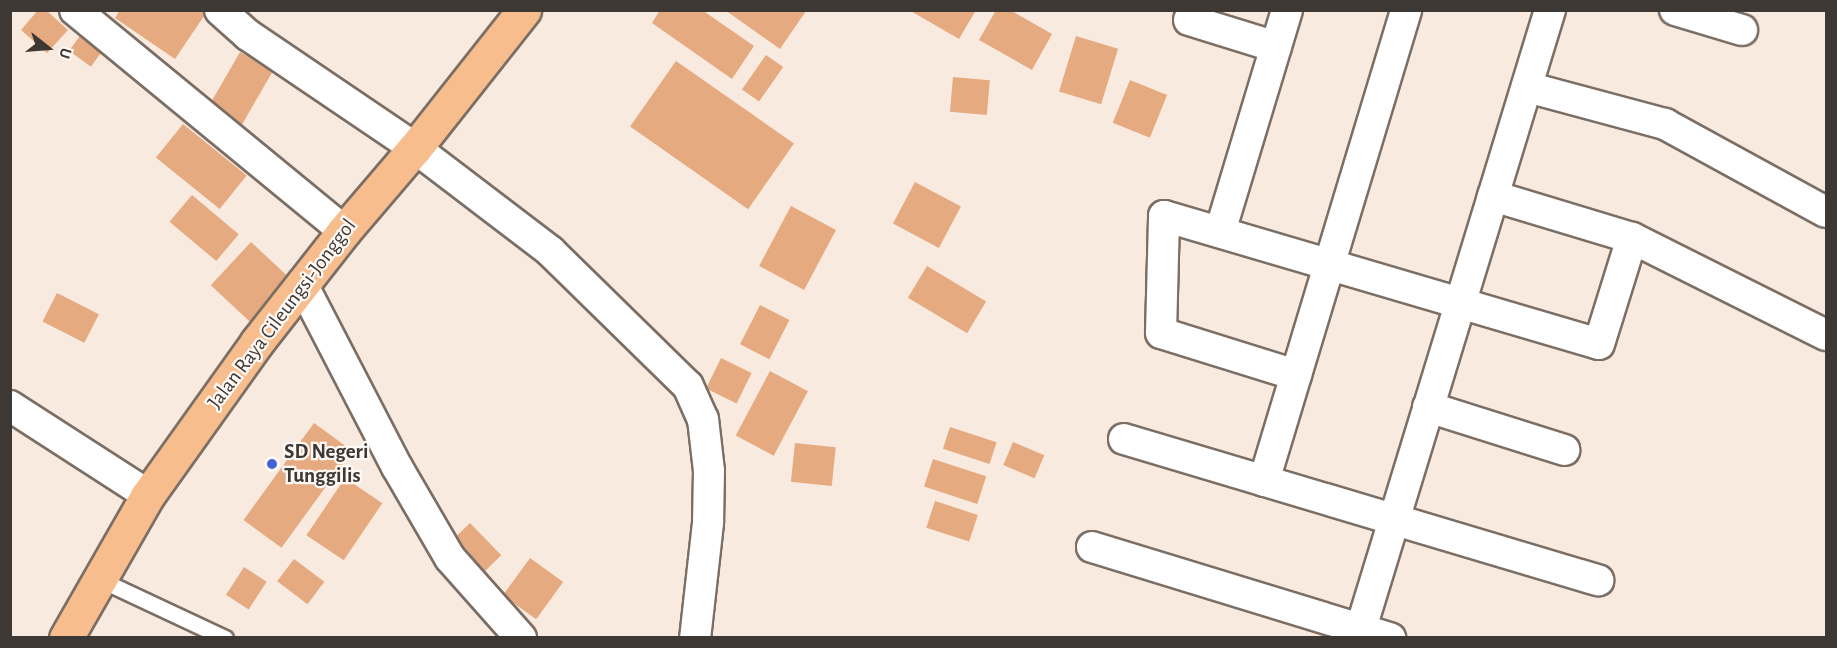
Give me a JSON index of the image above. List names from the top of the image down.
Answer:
{
  "streets": {
    "main road": ["Jalan Raya Cileungsi-Jonggol"]
  },
  "places": ["SD Negeri Tunggilis"],
  "north": "right"
}
